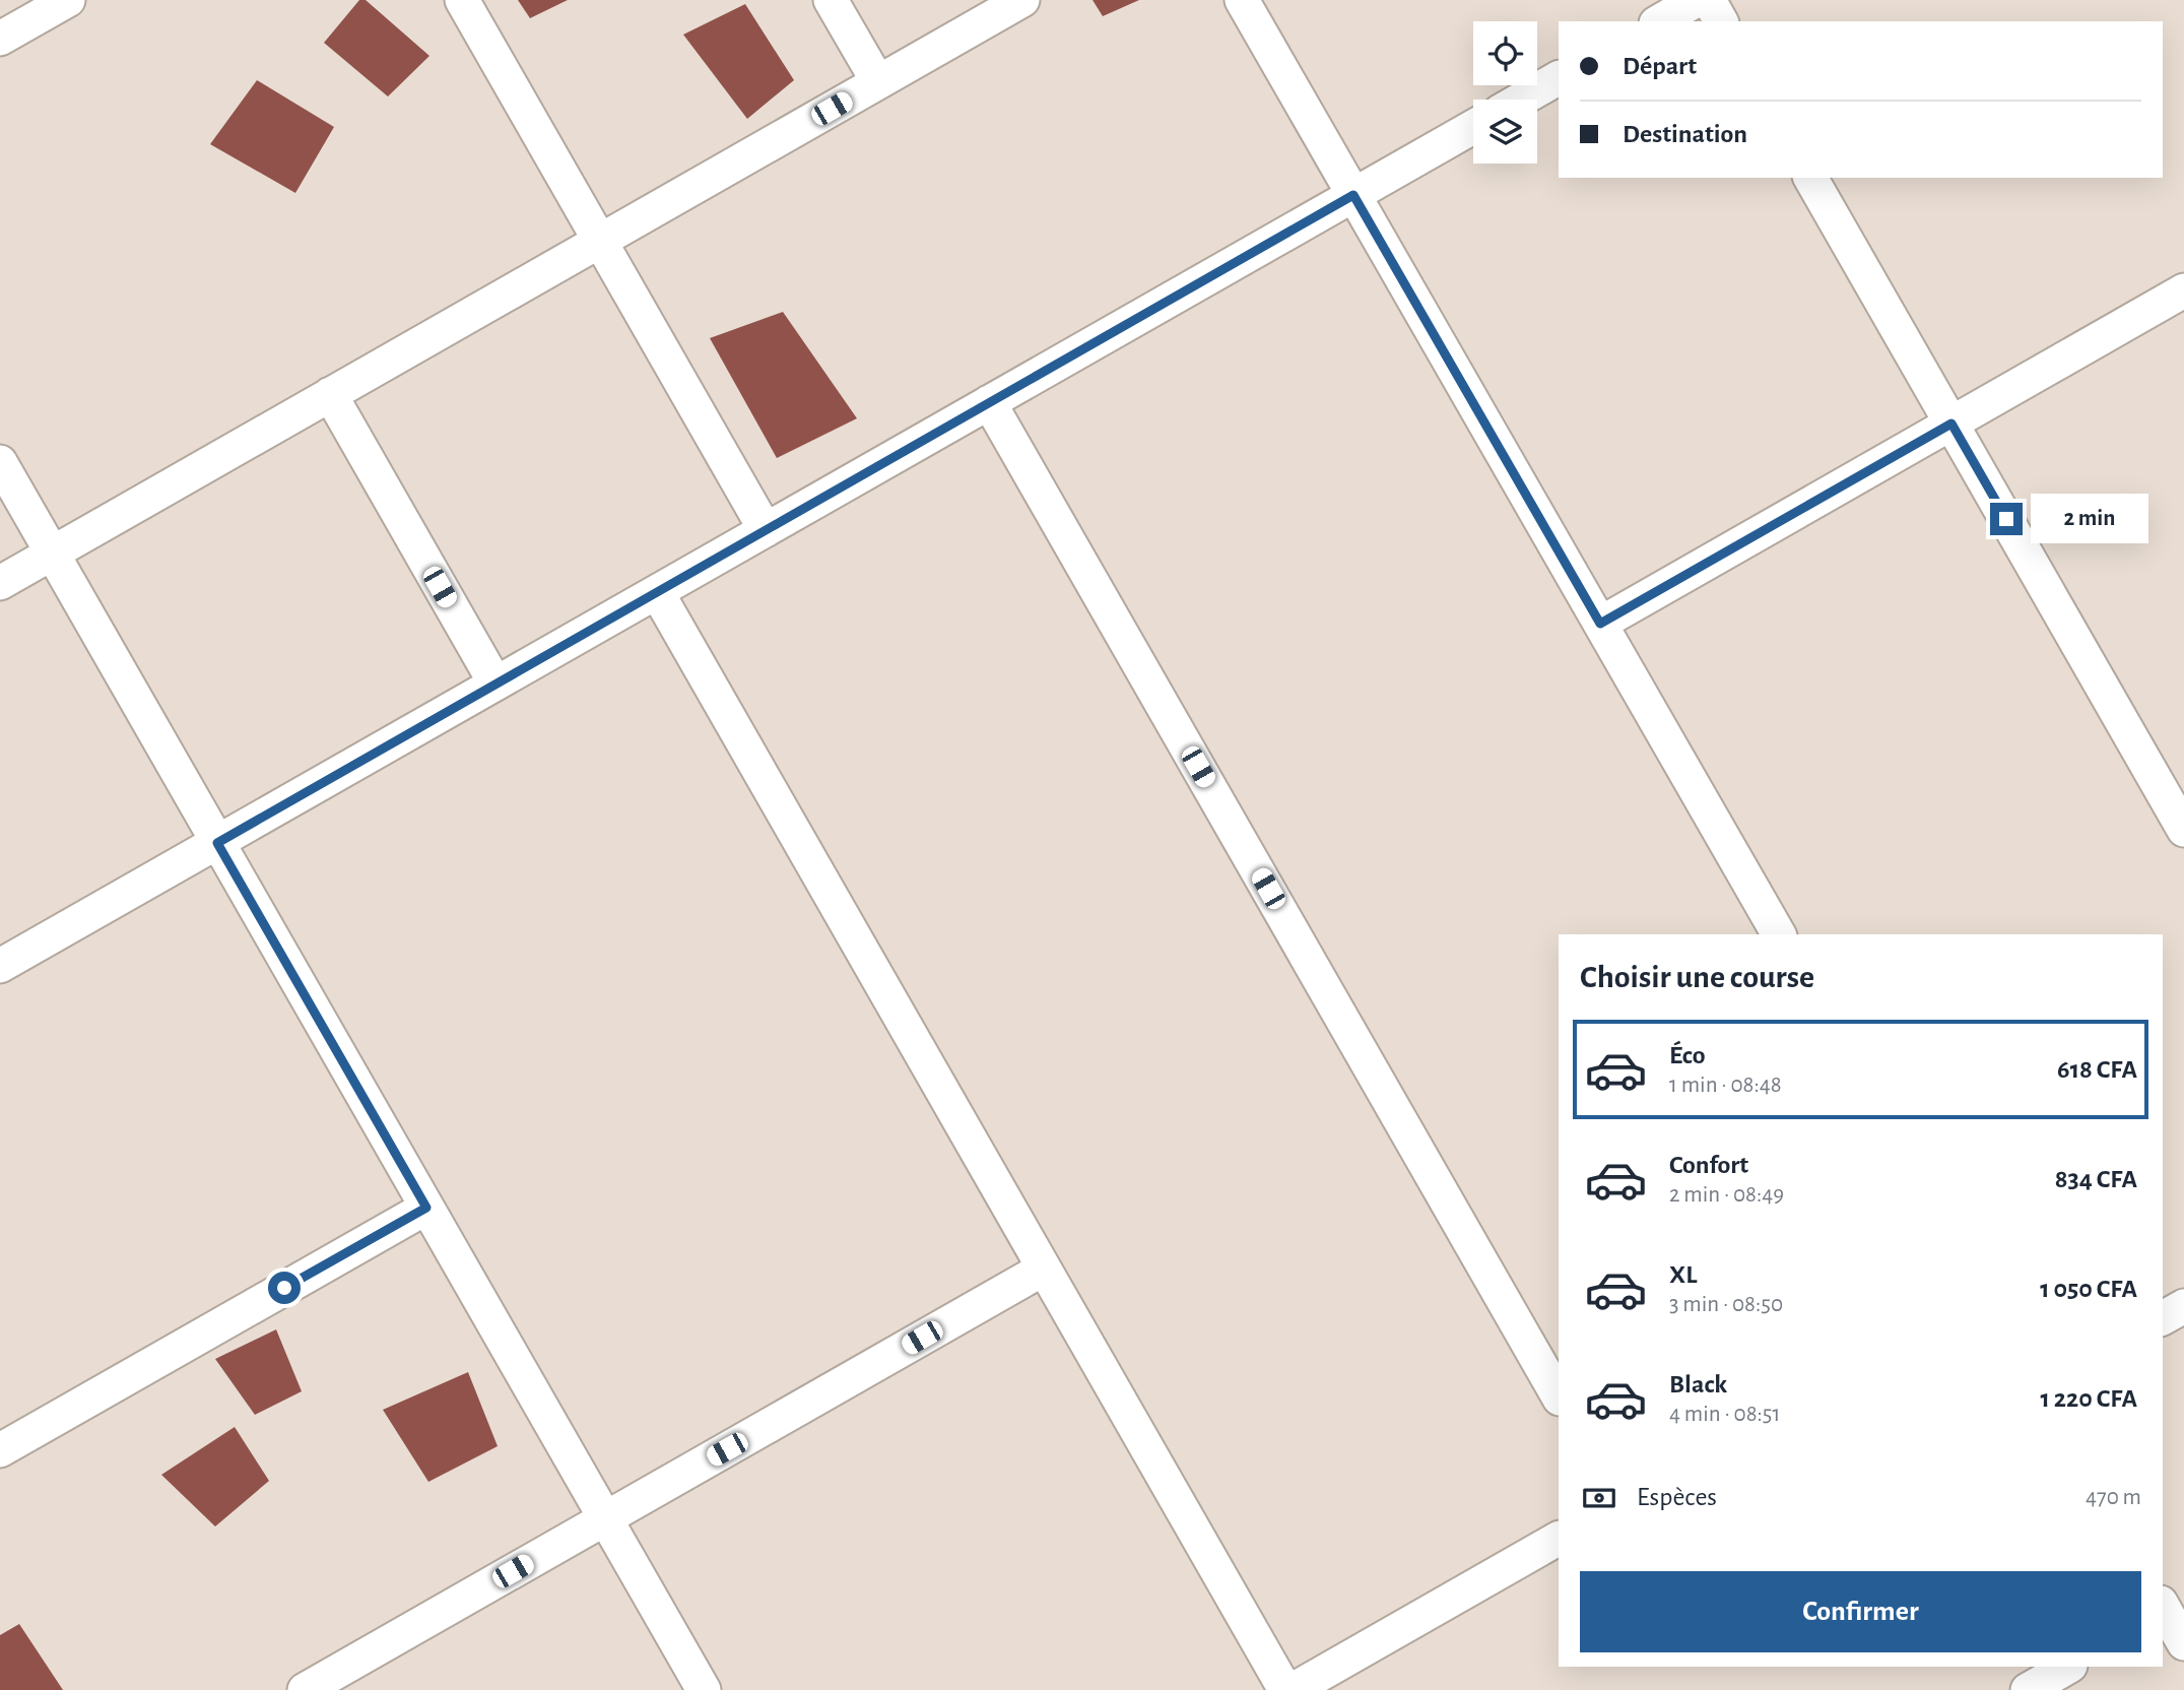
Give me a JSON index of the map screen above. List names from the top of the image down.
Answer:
{
  "page": {
    "banner": ["Départ", "Destination"],
    "bubble": "2 min",
    "heading": "Choisir une course",
    "list": [
      {
        "name": "Éco",
        "note": "1 min · 08:48",
        "value": "618 CFA"
      },
      {
        "name": "Confort",
        "note": "2 min · 08:49",
        "value": "834 CFA"
      },
      {
        "name": "XL",
        "note": "3 min · 08:50",
        "value": "1 050 CFA"
      },
      {
        "name": "Black",
        "note": "4 min · 08:51",
        "value": "1 220 CFA"
      }
    ],
    "pay": ["Espèces", "470 m"],
    "buttons": "Confirmer"
  }
}
